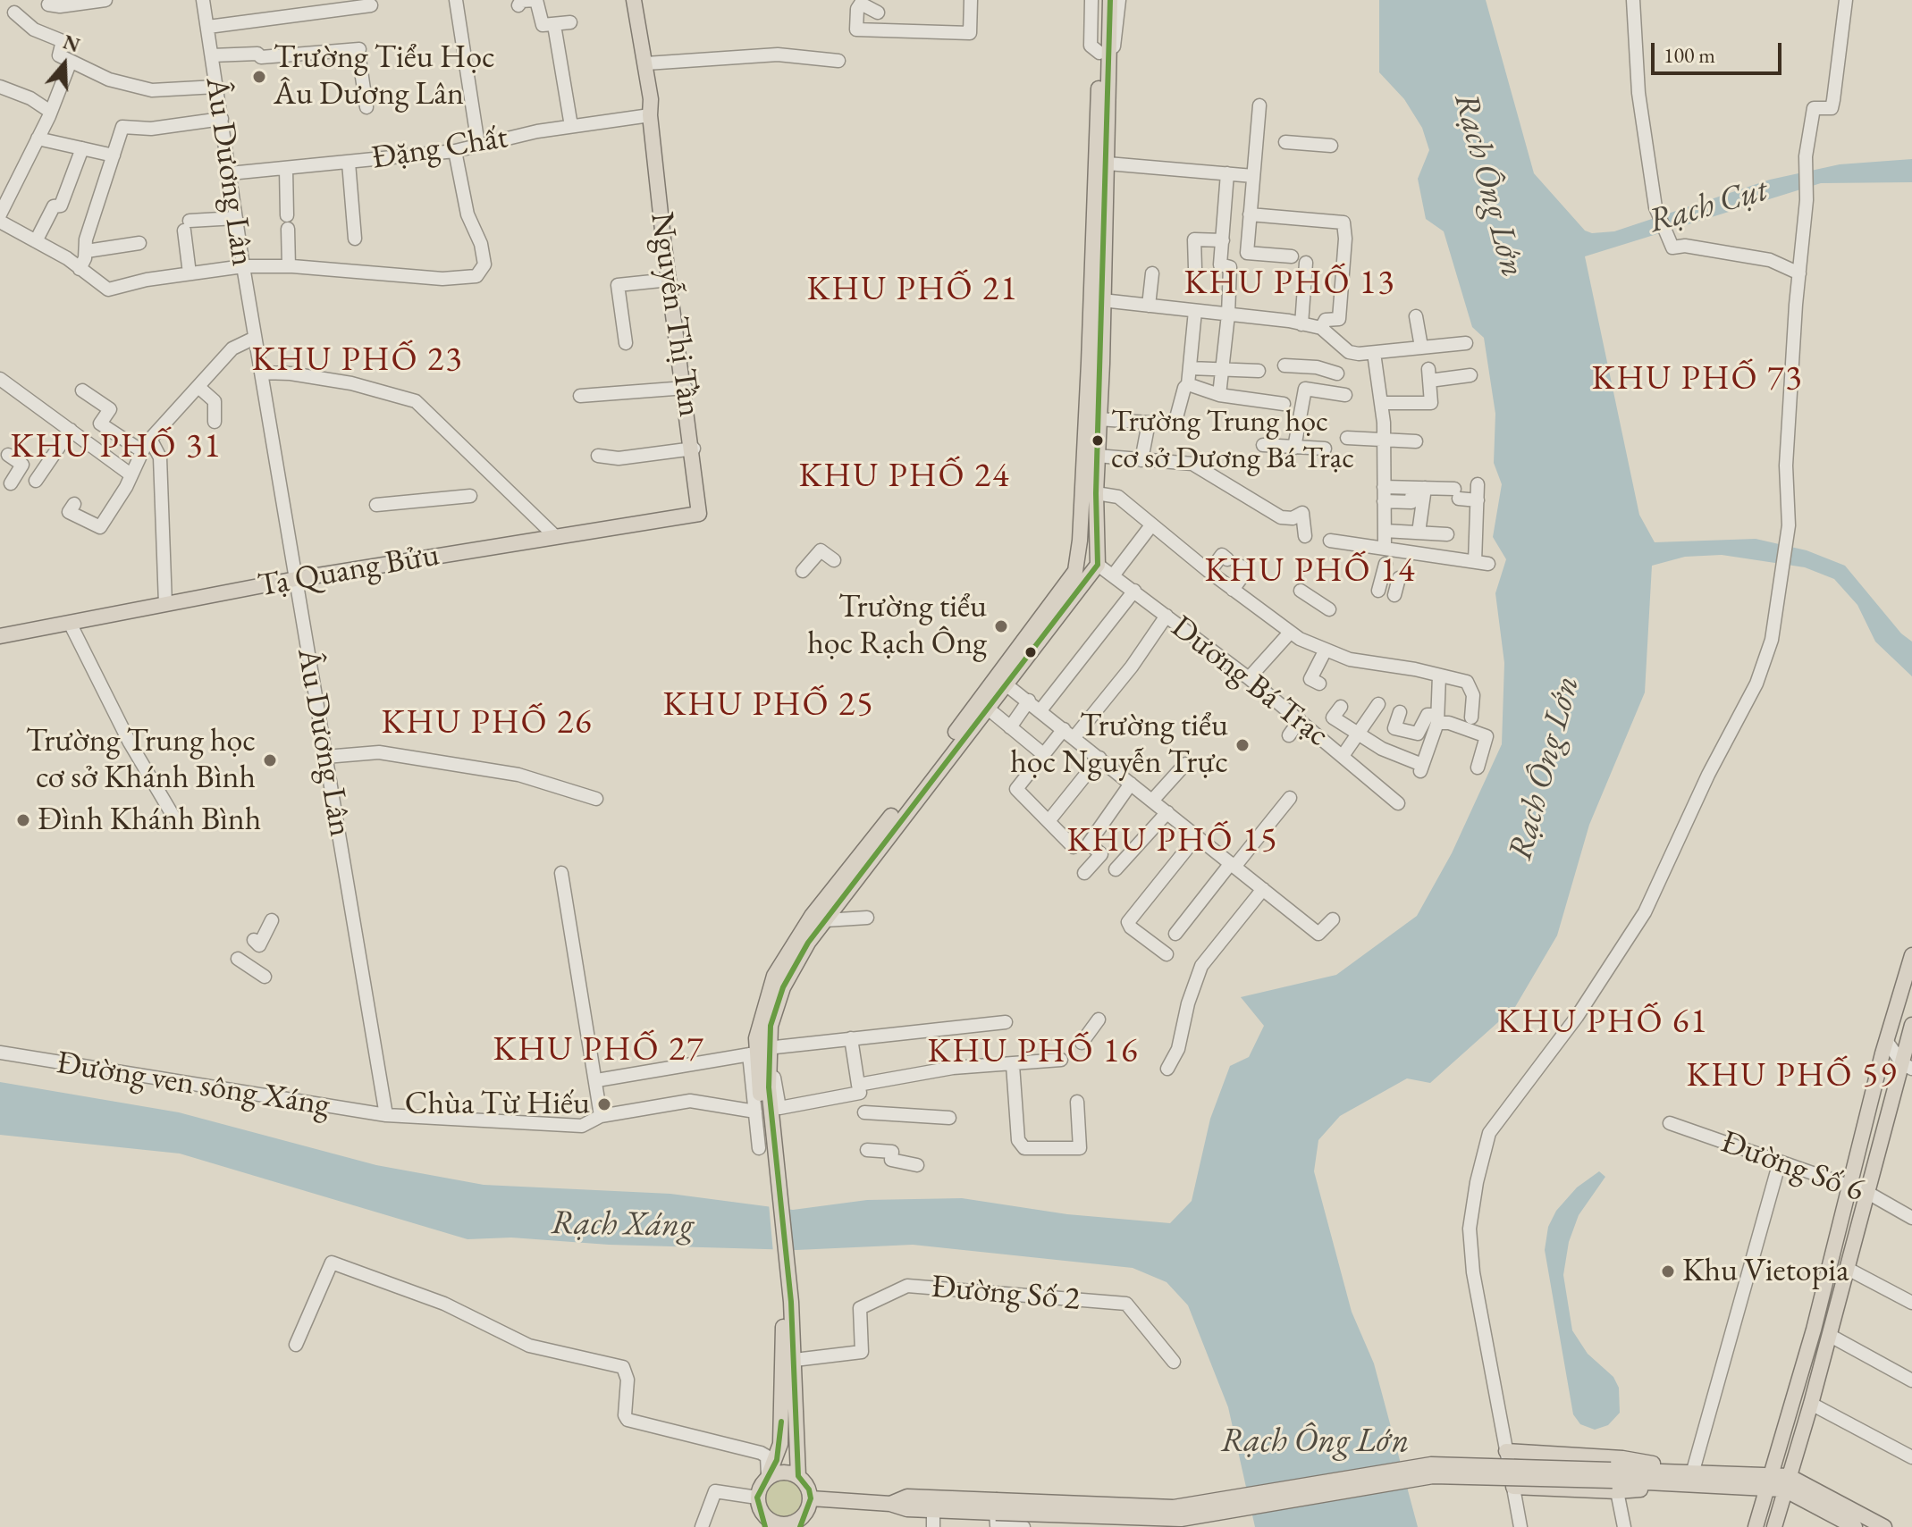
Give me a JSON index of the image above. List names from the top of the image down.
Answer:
{
  "streets": {
    "main road": ["Nguyễn Thị Tần", "Tạ Quang Bửu"],
    "street": [
      "Đặng Chất",
      "Âu Dương Lân",
      "Dương Bá Trạc",
      "Đường ven sông Xáng",
      "Đường Số 6",
      "Đường Số 2"
    ]
  },
  "crossings": [
    ["Đặng Chất", "Âu Dương Lân"],
    ["Đặng Chất", "Nguyễn Thị Tần"],
    ["Âu Dương Lân", "Tạ Quang Bửu"],
    ["Âu Dương Lân", "Đường ven sông Xáng"],
    ["Nguyễn Thị Tần", "Tạ Quang Bửu"]
  ],
  "districts": [
    "KHU PHỐ 13",
    "KHU PHỐ 21",
    "KHU PHỐ 23",
    "KHU PHỐ 73",
    "KHU PHỐ 31",
    "KHU PHỐ 24",
    "KHU PHỐ 14",
    "KHU PHỐ 25",
    "KHU PHỐ 26",
    "KHU PHỐ 15",
    "KHU PHỐ 61",
    "KHU PHỐ 27",
    "KHU PHỐ 16",
    "KHU PHỐ 59"
  ],
  "water": ["Rạch Ông Lớn", "Rạch Cụt", "Rạch Xáng"],
  "places": [
    "Trường Tiểu Học Âu Dương Lân",
    "Trường Trung học cơ sở Dương Bá Trạc",
    "Trường tiểu học Rạch Ông",
    "Trường tiểu học Nguyễn Trực",
    "Trường Trung học cơ sở Khánh Bình",
    "Đình Khánh Bình",
    "Chùa Từ Hiếu",
    "Khu Vietopia"
  ],
  "scale_bar": "100 m",
  "north": "top"
}
